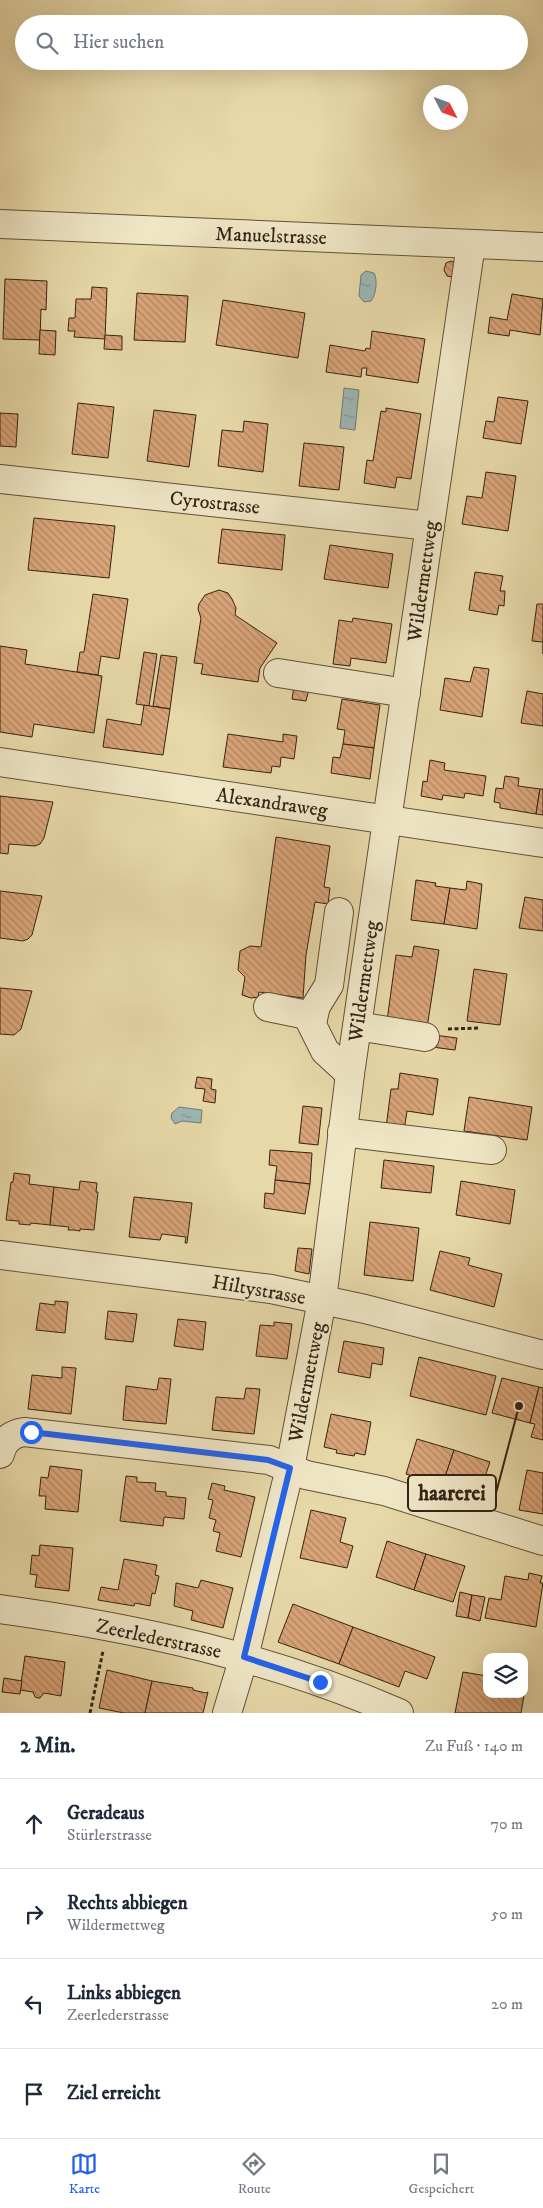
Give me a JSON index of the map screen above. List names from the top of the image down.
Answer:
{
  "streets": {
    "street": [
      "Manuelstrasse",
      "Cyrostrasse",
      "Wildermettweg",
      "Alexandraweg",
      "Hiltystrasse",
      "Zeerlederstrasse"
    ]
  },
  "crossings": [
    ["Manuelstrasse", "Wildermettweg"],
    ["Cyrostrasse", "Wildermettweg"],
    ["Wildermettweg", "Alexandraweg"],
    ["Wildermettweg", "Hiltystrasse"],
    ["Wildermettweg", "Zeerlederstrasse"]
  ],
  "places": ["haarerei"],
  "north": "bottom right",
  "page": {
    "search": "Hier suchen",
    "heading": ["2 Min.", "Zu Fuß · 140 m"],
    "list": [
      ["Geradeaus", "Stürlerstrasse", "70 m"],
      ["Rechts abbiegen", "Wildermettweg", "50 m"],
      ["Links abbiegen", "Zeerlederstrasse", "20 m"],
      "Ziel erreicht"
    ],
    "nav": ["Karte", "Route", "Gespeichert"]
  }
}
